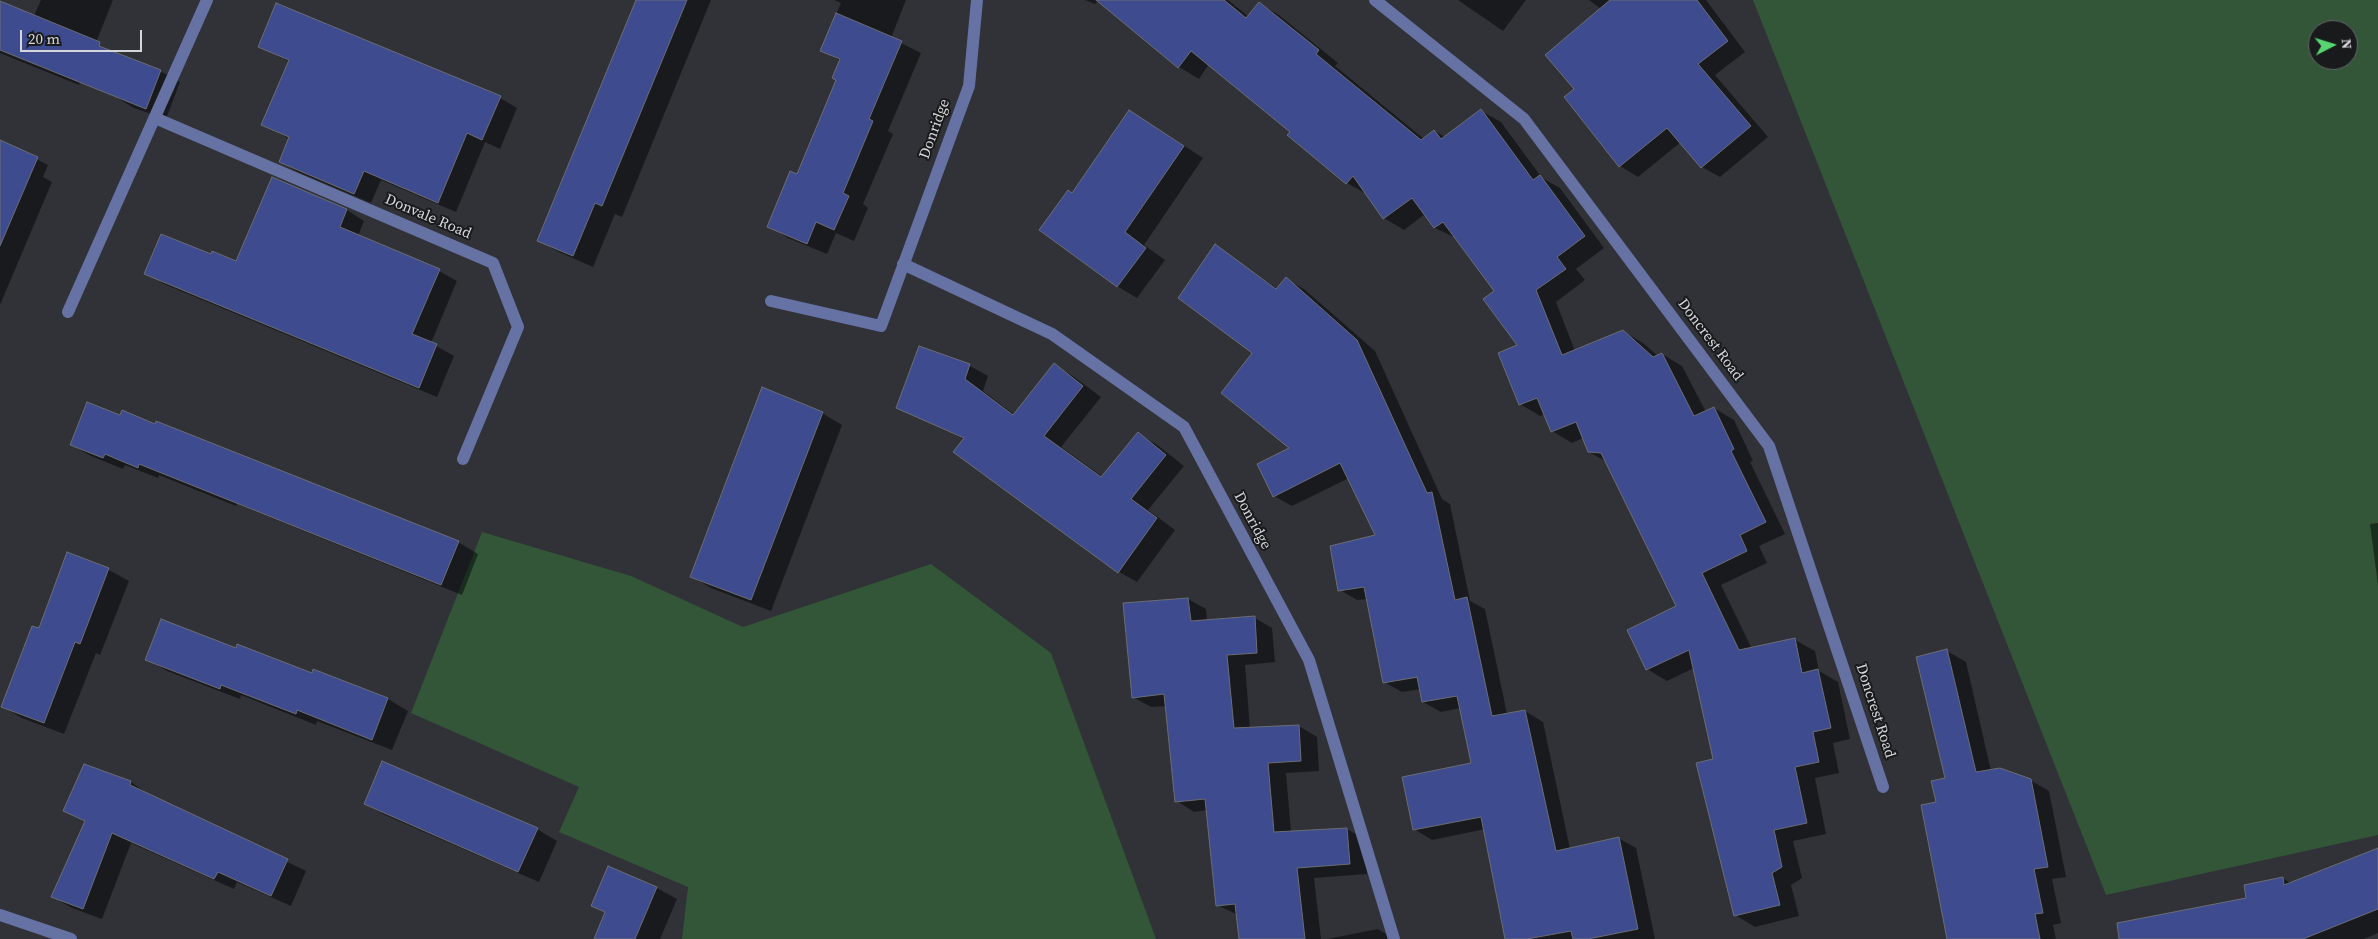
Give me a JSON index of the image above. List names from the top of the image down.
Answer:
{
  "streets": {
    "street": ["Donridge", "Donvale Road", "Doncrest Road"]
  },
  "scale_bar": "20 m",
  "north": "right"
}
